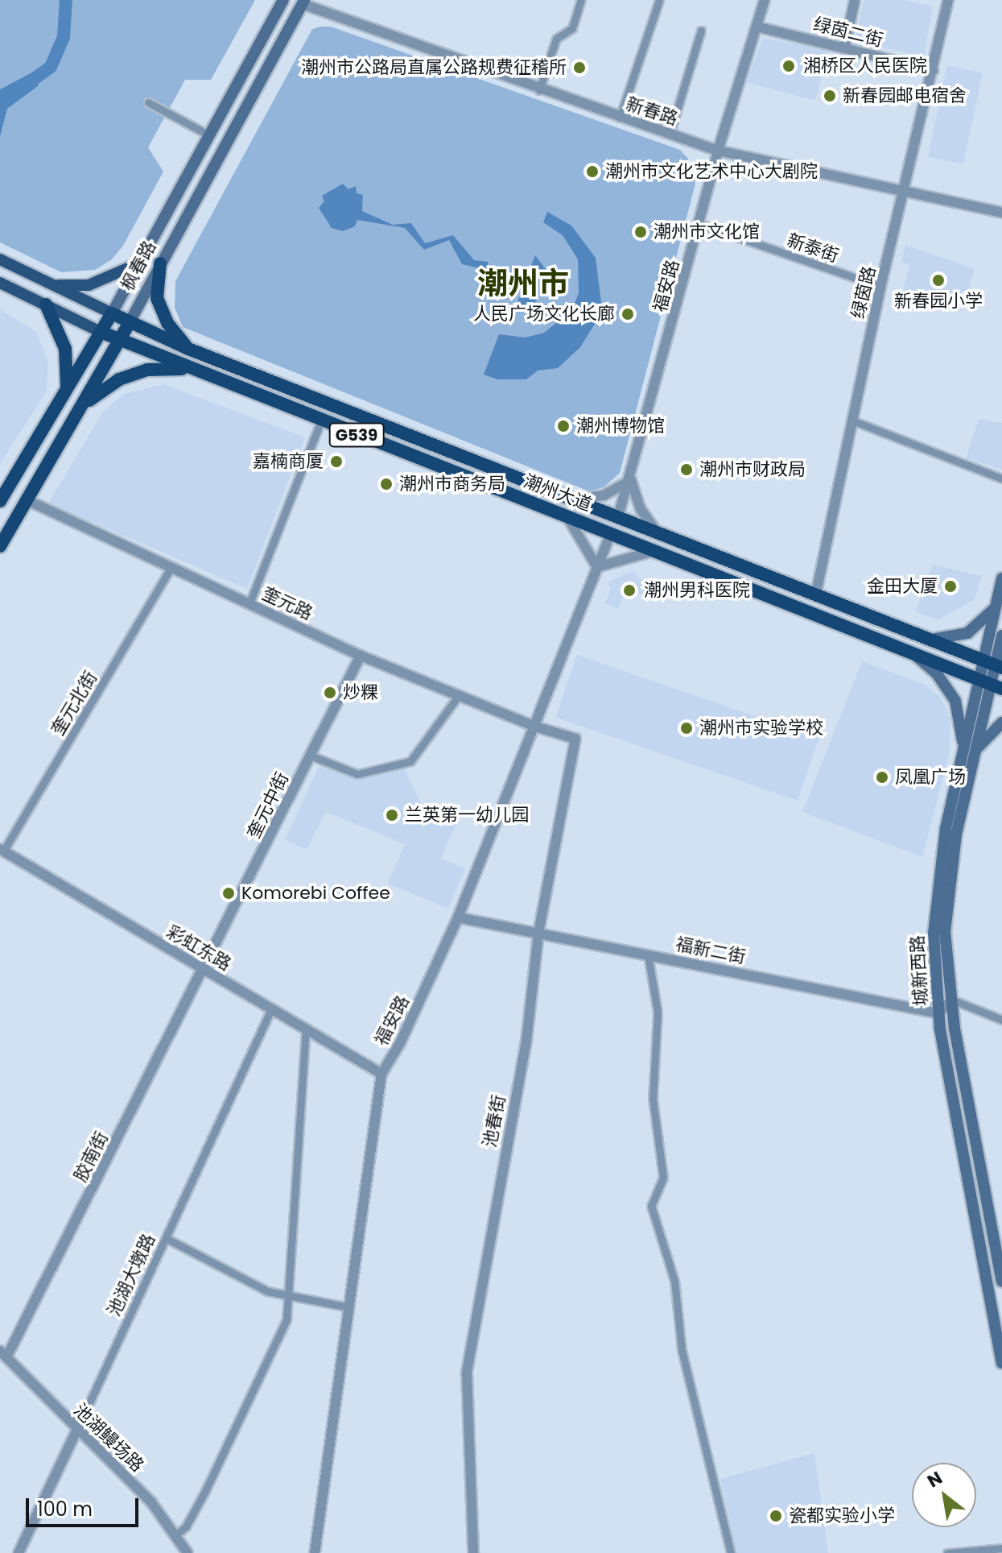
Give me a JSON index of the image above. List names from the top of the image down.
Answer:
{
  "streets": {
    "highway": ["枫春路", "G539", "潮州大道"],
    "main road": ["城新西路"],
    "street": [
      "绿茵二街",
      "新春路",
      "新泰街",
      "福安路",
      "绿茵路",
      "奎元路",
      "奎元北街",
      "奎元中街",
      "彩虹东路",
      "福新二街",
      "池春街",
      "胶南街",
      "池湖大墩路",
      "池湖鳗场路"
    ]
  },
  "crossings": [
    ["绿茵二街", "福安路"],
    ["绿茵二街", "绿茵路"],
    ["新春路", "枫春路"],
    ["新春路", "福安路"],
    ["新春路", "绿茵路"],
    ["新泰街", "福安路"],
    ["新泰街", "绿茵路"],
    ["枫春路", "潮州大道"],
    ["枫春路", "奎元路"],
    ["福安路", "潮州大道"],
    ["福安路", "奎元路"],
    ["福安路", "彩虹东路"],
    ["福安路", "福新二街"],
    ["福安路", "池春街"],
    ["绿茵路", "潮州大道"],
    ["潮州大道", "城新西路"],
    ["奎元路", "奎元北街"],
    ["奎元路", "奎元中街"],
    ["奎元路", "池春街"],
    ["奎元北街", "彩虹东路"],
    ["奎元中街", "彩虹东路"],
    ["奎元中街", "胶南街"],
    ["彩虹东路", "胶南街"],
    ["彩虹东路", "池湖大墩路"],
    ["福新二街", "城新西路"],
    ["福新二街", "池春街"],
    ["胶南街", "池湖鳗场路"],
    ["池湖大墩路", "池湖鳗场路"]
  ],
  "districts": ["潮州市"],
  "places": [
    "湘桥区人民医院",
    "潮州市公路局直属公路规费征稽所",
    "新春园邮电宿舍",
    "潮州市文化艺术中心大剧院",
    "潮州市文化馆",
    "新春园小学",
    "人民广场文化长廊",
    "潮州博物馆",
    "嘉楠商厦",
    "潮州市财政局",
    "潮州市商务局",
    "金田大厦",
    "潮州男科医院",
    "炒粿",
    "潮州市实验学校",
    "凤凰广场",
    "兰英第一幼儿园",
    "Komorebi Coffee",
    "瓷都实验小学"
  ],
  "scale_bar": "100 m",
  "north": "top left"
}
